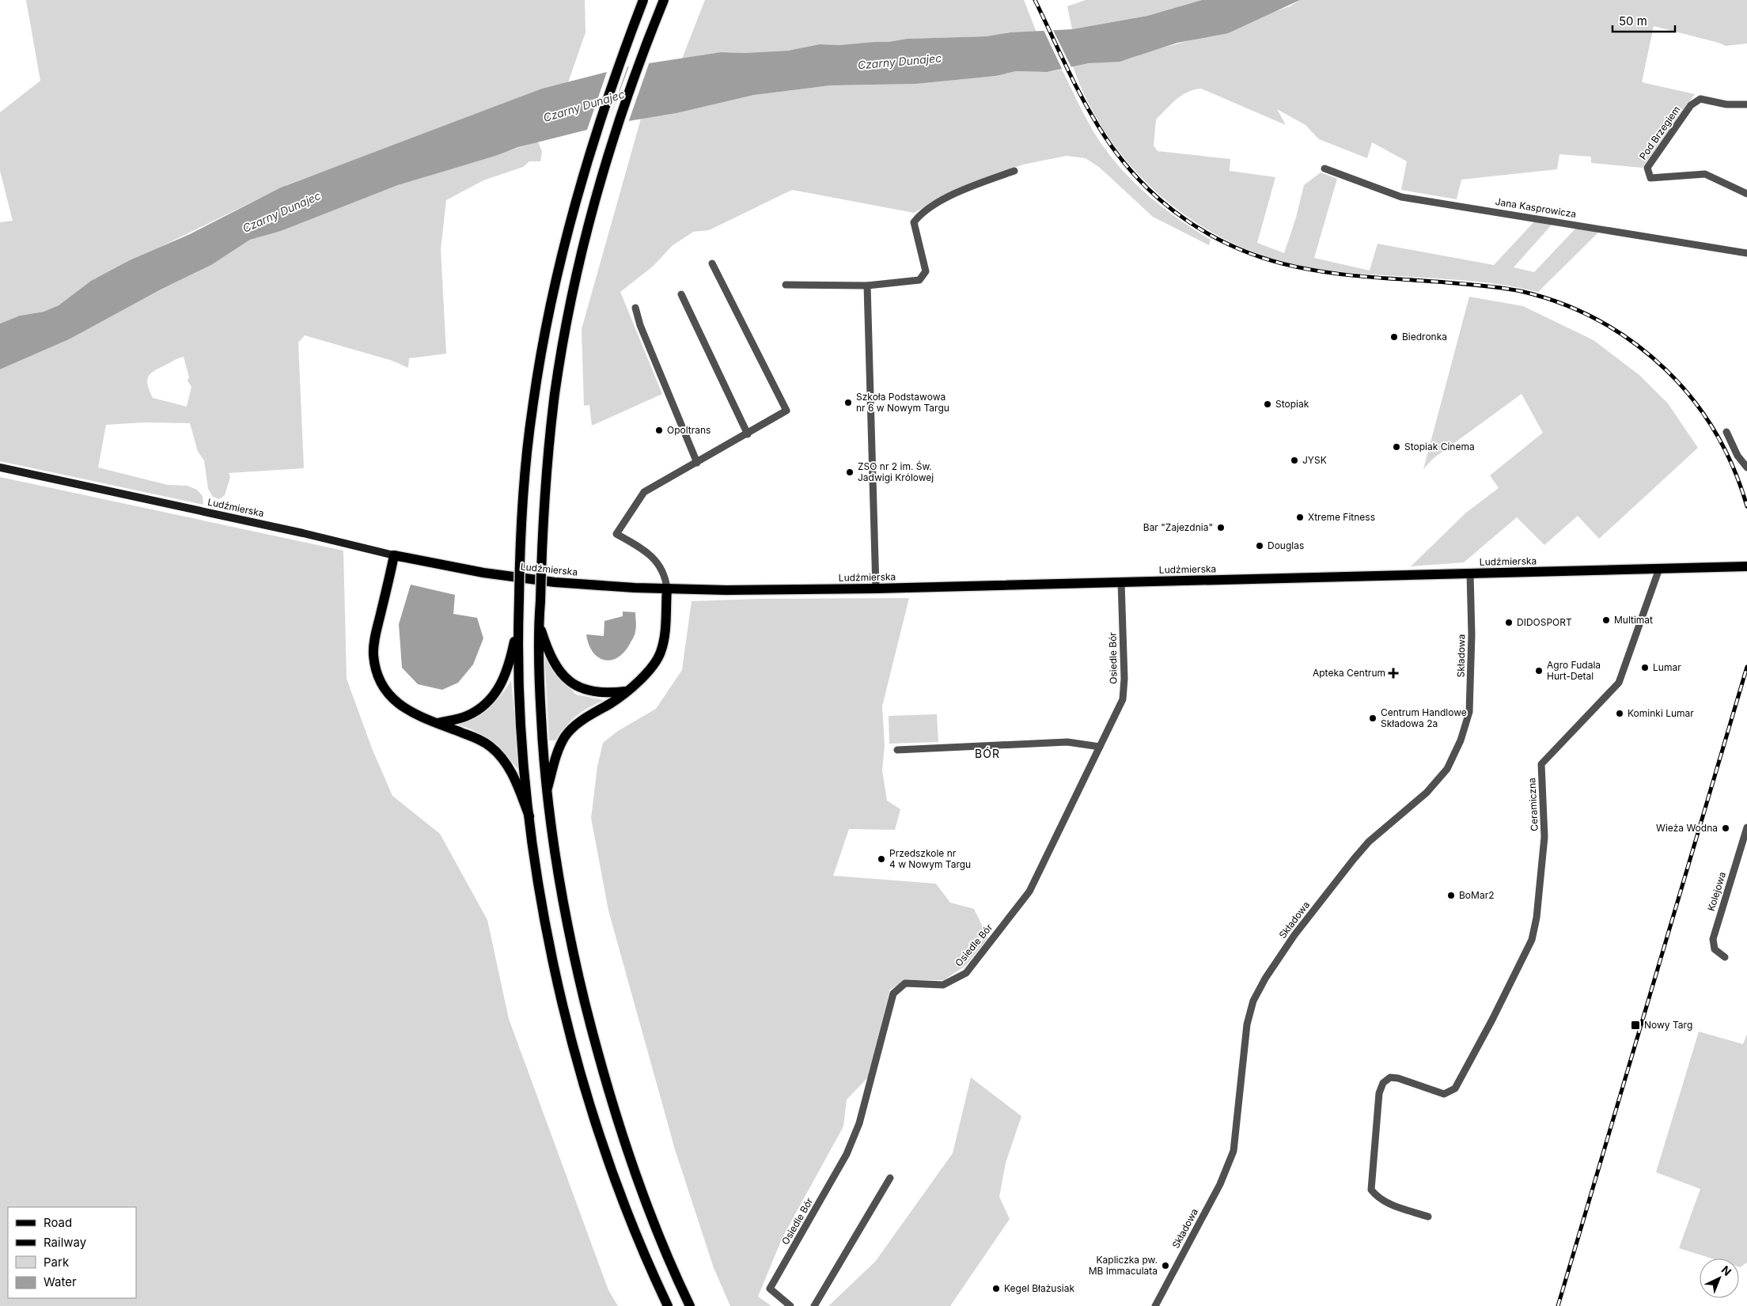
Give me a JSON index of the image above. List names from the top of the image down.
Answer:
{
  "streets": {
    "main road": ["Ludźmierska"],
    "street": [
      "Pod Brzegiem",
      "Jana Kasprowicza",
      "Składowa",
      "Osiedle Bór",
      "Ceramiczna",
      "Kolejowa"
    ]
  },
  "crossings": [
    ["Ludźmierska", "Składowa"],
    ["Ludźmierska", "Osiedle Bór"],
    ["Ludźmierska", "Ceramiczna"]
  ],
  "districts": ["BÓR"],
  "water": ["Czarny Dunajec"],
  "places": {
    "other": [
      "Biedronka",
      "Szkoła Podstawowa nr 6 w Nowym Targu",
      "Stopiak",
      "Opoltrans",
      "Stopiak Cinema",
      "JYSK",
      "ZSO nr 2 im. Św. Jadwigi Królowej",
      "Xtreme Fitness",
      "Bar \"Zajezdnia\"",
      "Douglas",
      "Multimat",
      "DIDOSPORT",
      "Lumar",
      "Agro Fudala Hurt-Detal",
      "Kominki Lumar",
      "Centrum Handlowe Składowa 2a",
      "Wieża Wodna",
      "Przedszkole nr 4 w Nowym Targu",
      "BoMar2",
      "Kapliczka pw. MB Immaculata",
      "Kegel Błażusiak"
    ],
    "health": ["Apteka Centrum"],
    "transit": ["Nowy Targ"]
  },
  "legend": [
    "Road",
    "Railway",
    "Park",
    "Water"
  ],
  "scale_bar": "50 m",
  "north": "top right"
}
